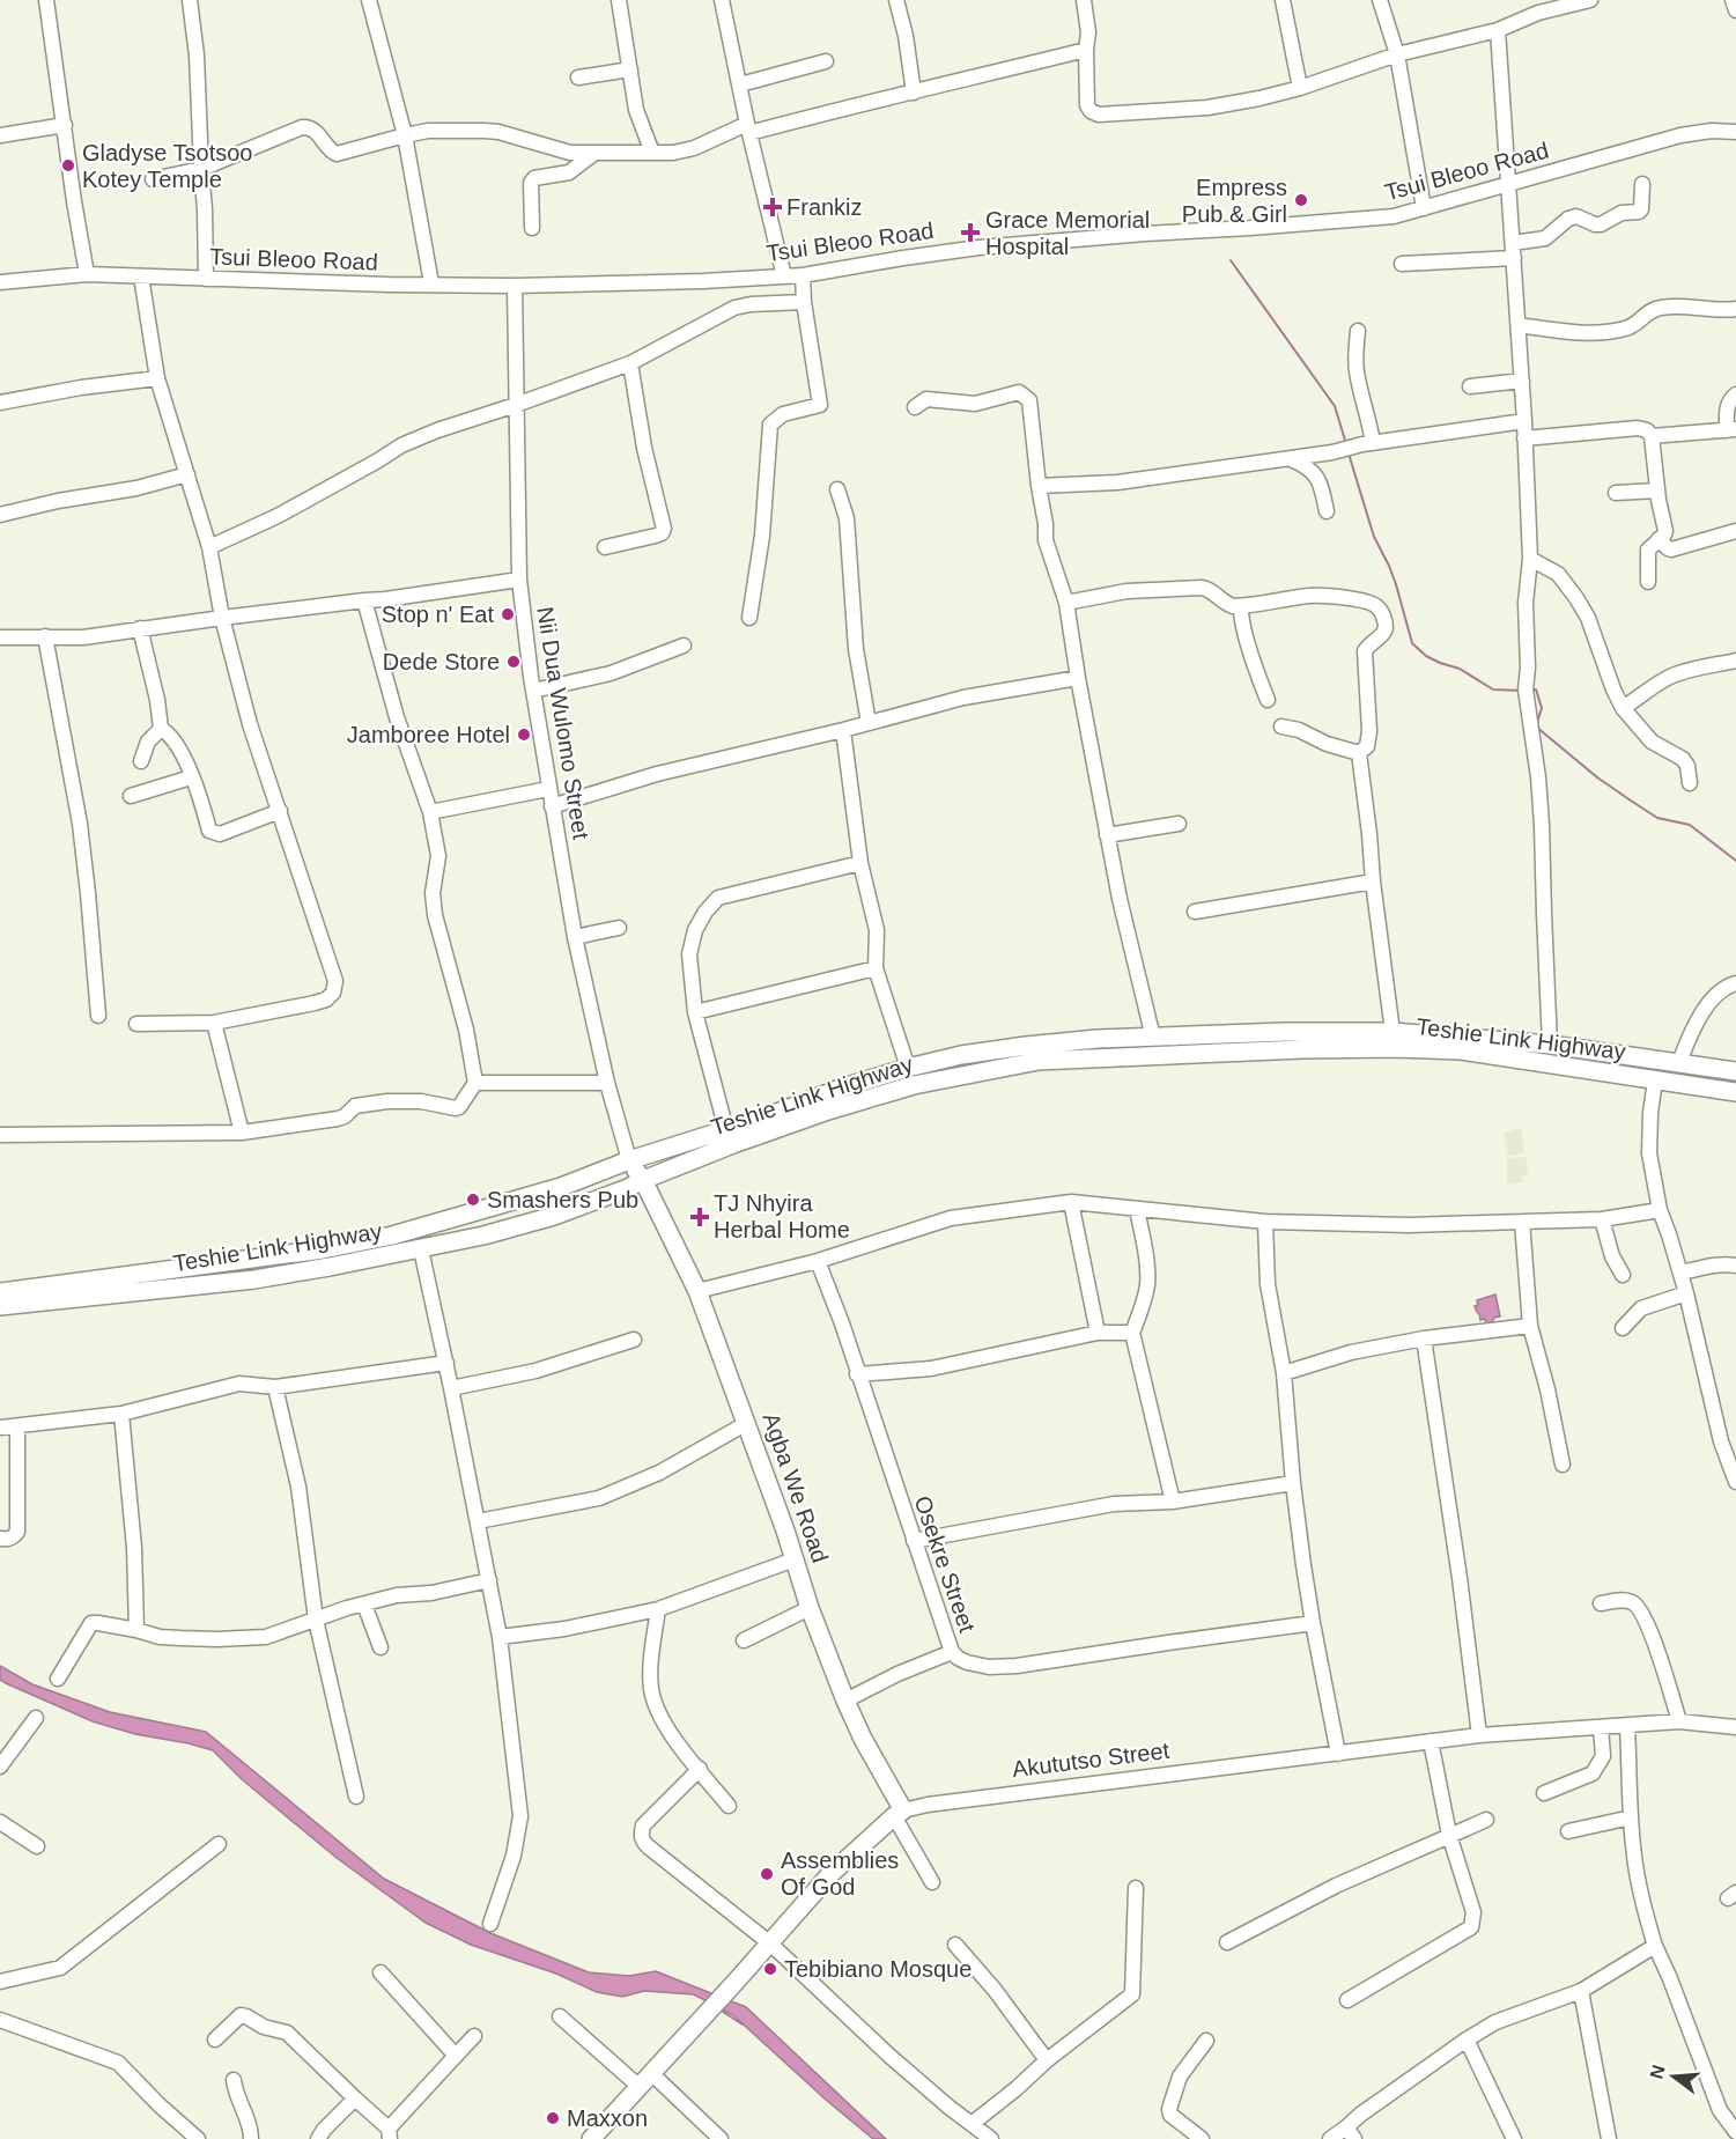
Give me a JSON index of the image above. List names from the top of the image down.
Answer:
{
  "streets": {
    "main road": ["Teshie Link Highway", "Agba We Road"],
    "street": [
      "Tsui Bleoo Road",
      "Nii Dua Wulomo Street",
      "Osekre Street",
      "Akututso Street"
    ]
  },
  "crossings": [
    ["Tsui Bleoo Road", "Nii Dua Wulomo Street"],
    ["Nii Dua Wulomo Street", "Teshie Link Highway"],
    ["Nii Dua Wulomo Street", "Agba We Road"],
    ["Teshie Link Highway", "Agba We Road"],
    ["Agba We Road", "Akututso Street"]
  ],
  "places": {
    "other": [
      "Gladyse Tsotsoo Kotey Temple",
      "Empress Pub & Girl",
      "Stop n' Eat",
      "Dede Store",
      "Jamboree Hotel",
      "Smashers Pub",
      "Assemblies Of God",
      "Tebibiano Mosque",
      "Maxxon"
    ],
    "health": ["Frankiz", "Grace Memorial Hospital", "TJ Nhyira Herbal Home"]
  },
  "north": "left"
}
